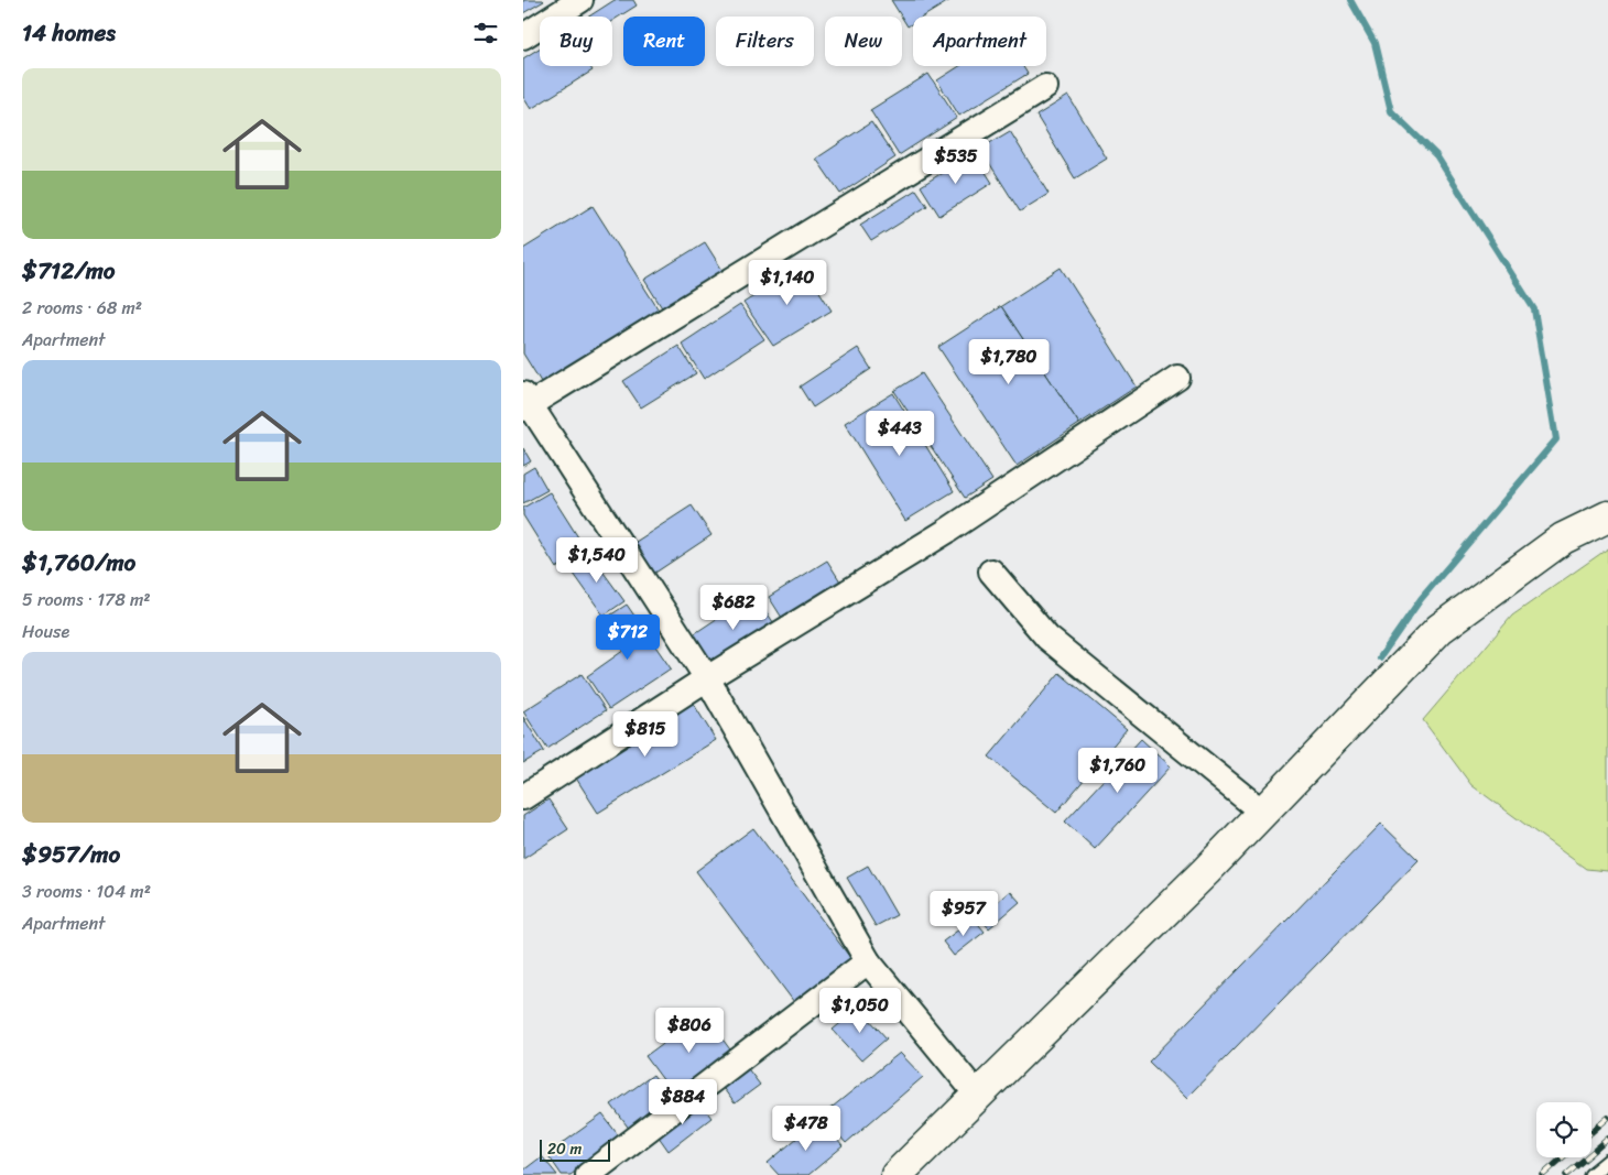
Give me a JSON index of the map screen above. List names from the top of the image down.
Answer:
{
  "scale_bar": "20 m",
  "page": {
    "heading": "14 homes",
    "chip": [
      "Buy",
      "Rent",
      "Filters",
      "New",
      "Apartment"
    ],
    "list": [
      {
        "name": "$712/mo",
        "note": "2 rooms · 68 m² · Apartment"
      },
      {
        "name": "$1,760/mo",
        "note": "5 rooms · 178 m² · House"
      },
      {
        "name": "$957/mo",
        "note": "3 rooms · 104 m² · Apartment"
      }
    ],
    "price": [
      "$535",
      "$1,140",
      "$1,780",
      "$443",
      "$1,540",
      "$682",
      "$712",
      "$815",
      "$1,760",
      "$957",
      "$1,050",
      "$806",
      "$884",
      "$478"
    ],
    "scale": "20 m"
  }
}
